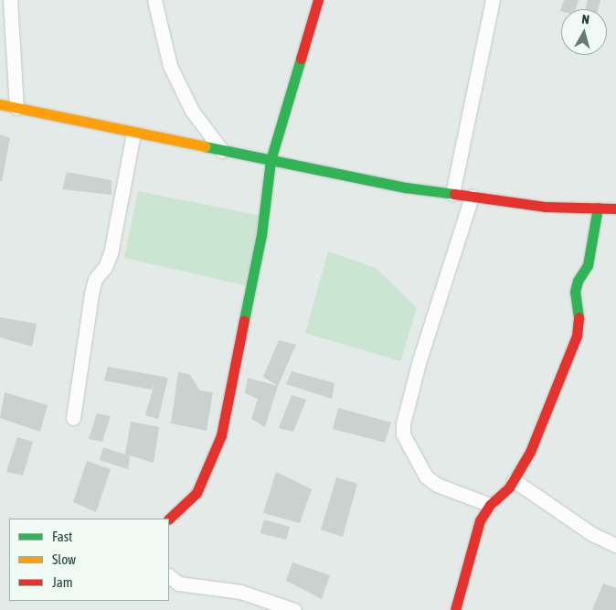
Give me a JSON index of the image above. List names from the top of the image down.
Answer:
{
  "legend": ["Fast", "Slow", "Jam"],
  "north": "top"
}
